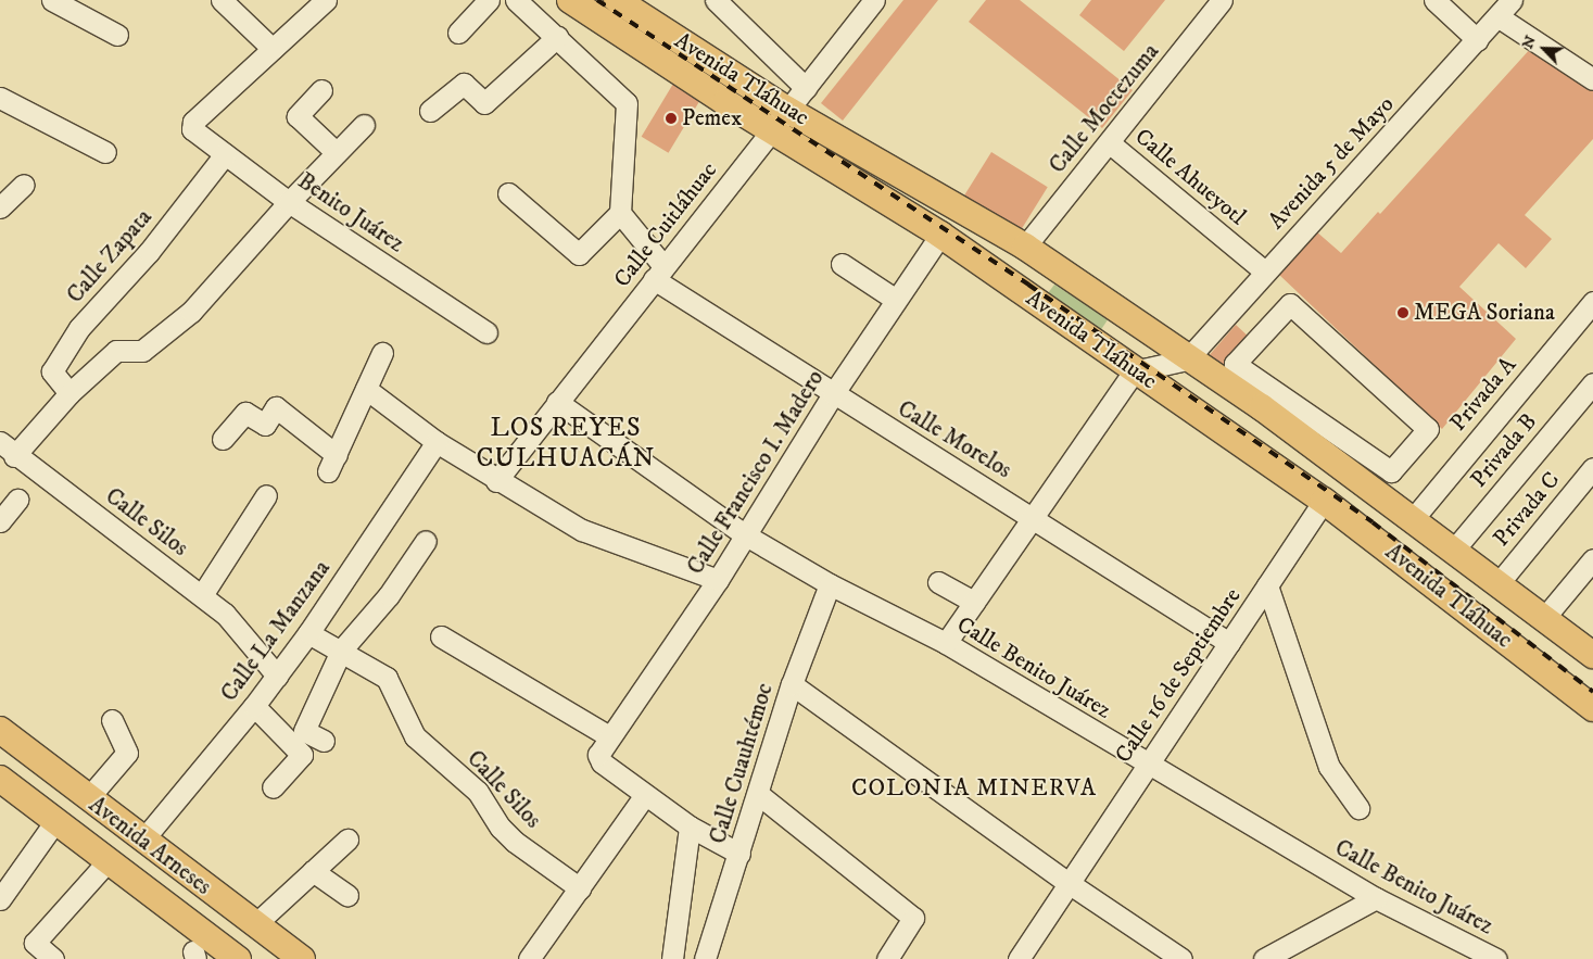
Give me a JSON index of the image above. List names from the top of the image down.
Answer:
{
  "streets": {
    "main road": ["Avenida Tláhuac", "Avenida Arneses"],
    "street": [
      "Calle Moctezuma",
      "Avenida 5 de Mayo",
      "Calle Ahueyotl",
      "Benito Juárez",
      "Calle Cuitláhuac",
      "Calle Zapata",
      "Privada A",
      "Calle Morelos",
      "Privada B",
      "Calle Francisco I. Madero",
      "Privada C",
      "Calle Silos",
      "Calle La Manzana",
      "Calle Benito Juárez",
      "Calle 16 de Septiembre",
      "Calle Cuauhtémoc"
    ]
  },
  "crossings": [
    ["Avenida Tláhuac", "Calle Moctezuma"],
    ["Avenida Tláhuac", "Avenida 5 de Mayo"],
    ["Avenida Tláhuac", "Calle Cuitláhuac"],
    ["Avenida Tláhuac", "Privada A"],
    ["Avenida Tláhuac", "Privada B"],
    ["Avenida Tláhuac", "Calle Francisco I. Madero"],
    ["Avenida Tláhuac", "Privada C"],
    ["Avenida Tláhuac", "Calle 16 de Septiembre"],
    ["Calle Moctezuma", "Calle Ahueyotl"],
    ["Avenida 5 de Mayo", "Calle Ahueyotl"],
    ["Benito Juárez", "Calle Zapata"],
    ["Calle Cuitláhuac", "Calle Morelos"],
    ["Calle Cuitláhuac", "Calle Benito Juárez"],
    ["Calle Morelos", "Calle Francisco I. Madero"],
    ["Calle Morelos", "Calle 16 de Septiembre"],
    ["Calle Francisco I. Madero", "Calle Benito Juárez"],
    ["Calle Francisco I. Madero", "Calle Cuauhtémoc"],
    ["Calle Silos", "Calle La Manzana"],
    ["Calle La Manzana", "Avenida Arneses"],
    ["Calle Benito Juárez", "Calle 16 de Septiembre"],
    ["Calle Benito Juárez", "Calle Cuauhtémoc"]
  ],
  "districts": ["LOS REYES CULHUACÁN", "COLONIA MINERVA"],
  "places": ["Pemex", "MEGA Soriana"],
  "north": "top left"
}
